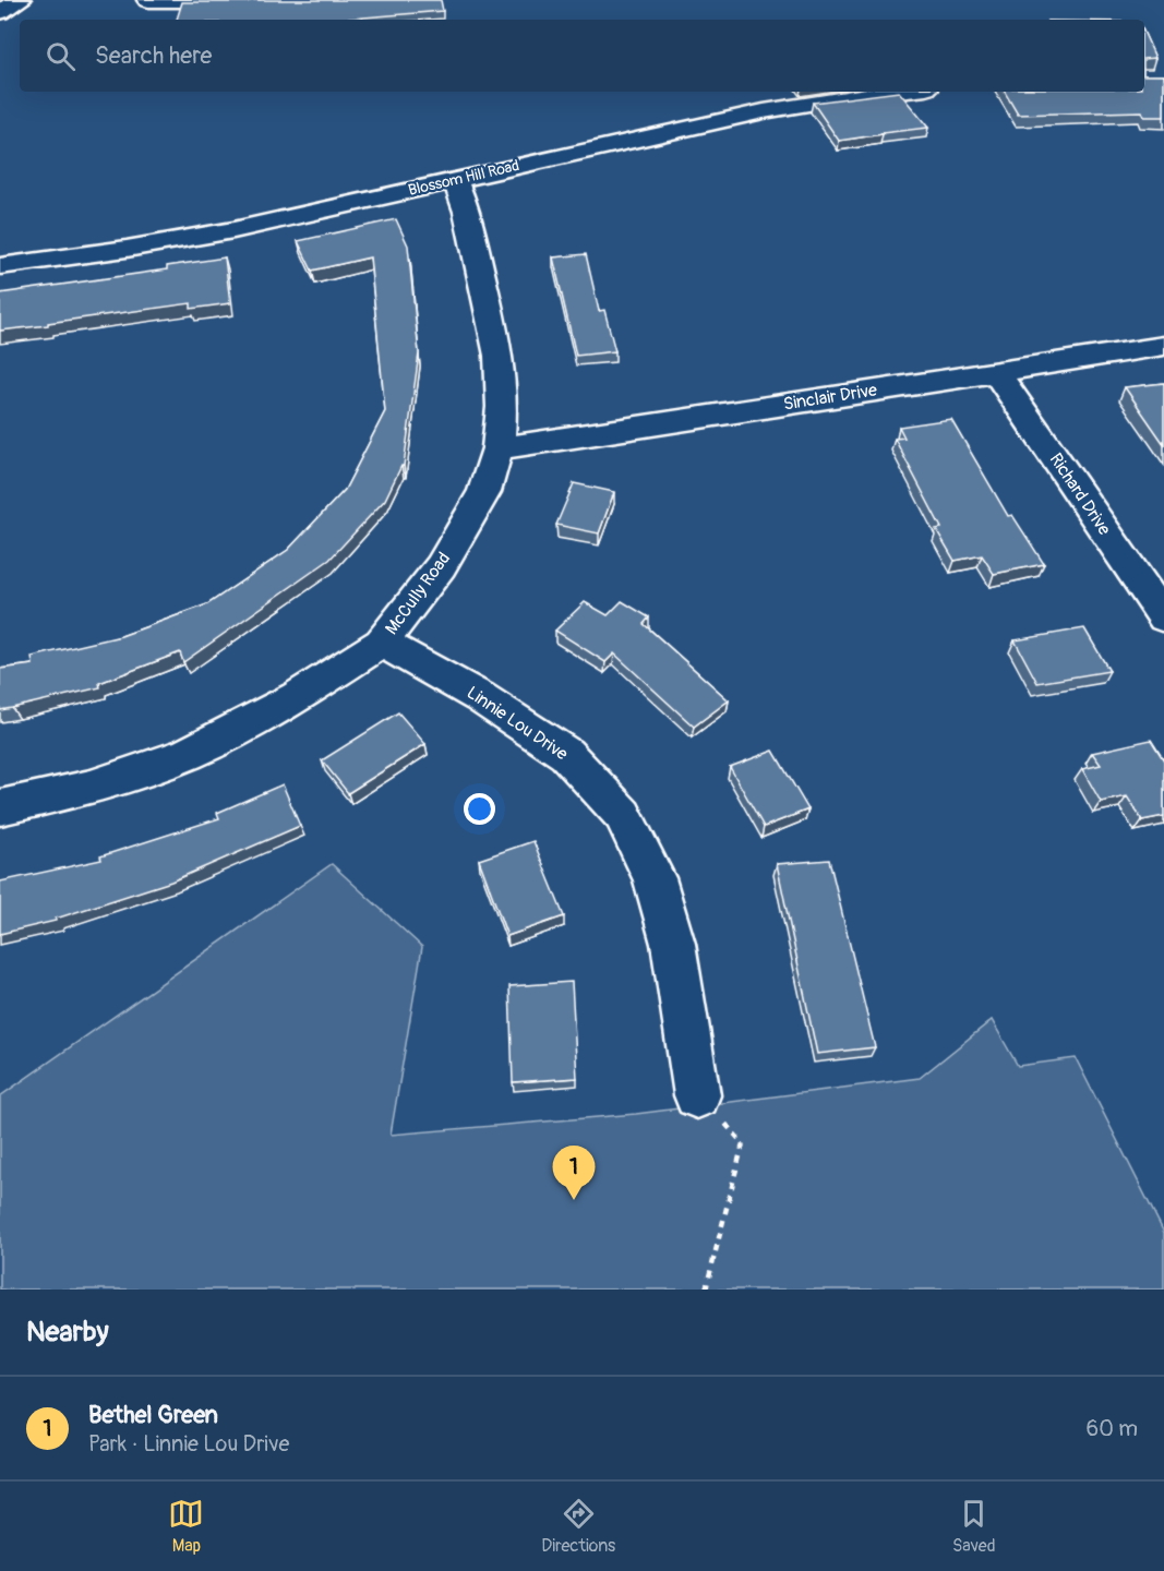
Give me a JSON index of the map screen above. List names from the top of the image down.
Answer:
{
  "streets": {
    "street": [
      "Blossom Hill Road",
      "Sinclair Drive",
      "Richard Drive",
      "McCully Road",
      "Linnie Lou Drive"
    ]
  },
  "crossings": [
    ["Blossom Hill Road", "McCully Road"],
    ["Sinclair Drive", "Richard Drive"],
    ["Sinclair Drive", "McCully Road"],
    ["McCully Road", "Linnie Lou Drive"]
  ],
  "page": {
    "search": "Search here",
    "pins": "1",
    "heading": "Nearby",
    "list": [
      {
        "mark": "1",
        "name": "Bethel Green",
        "note": "Park · Linnie Lou Drive",
        "value": "60 m"
      }
    ],
    "nav": ["Map", "Directions", "Saved"]
  }
}
